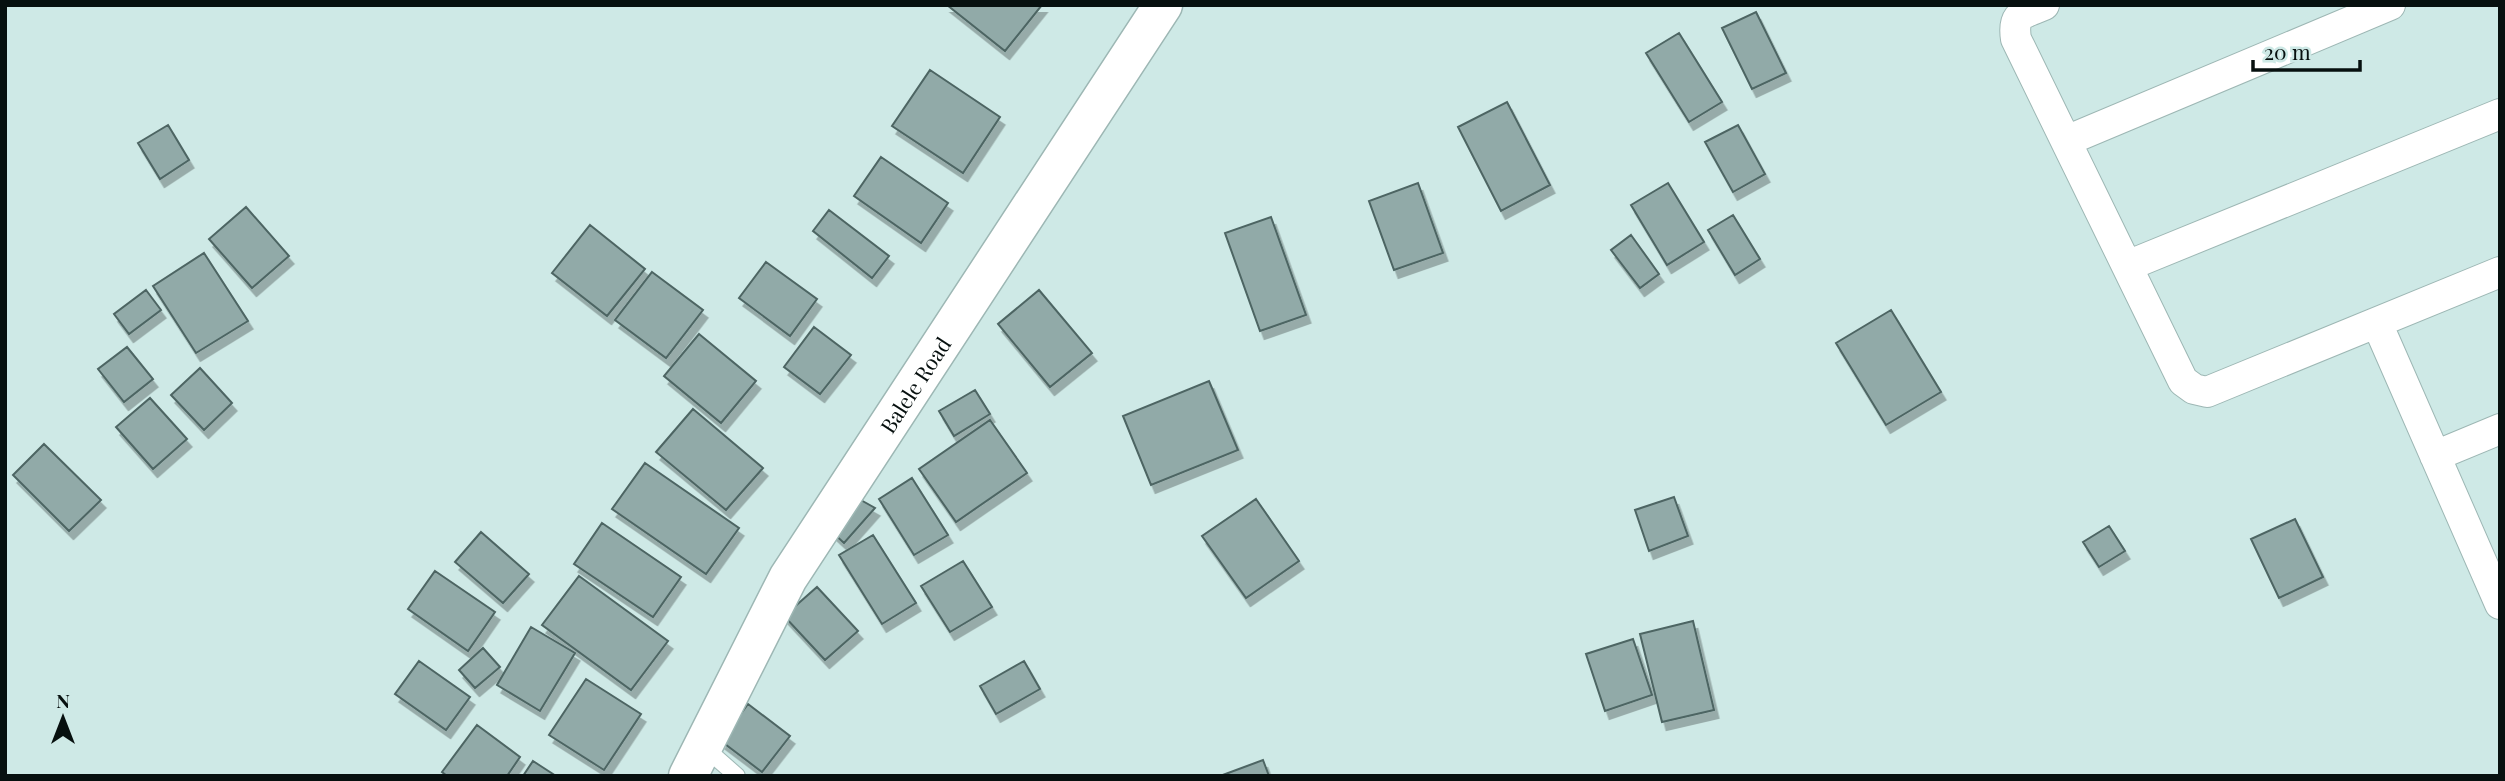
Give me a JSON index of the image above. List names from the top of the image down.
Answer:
{
  "streets": {
    "street": ["Balele Road"]
  },
  "scale_bar": "20 m",
  "north": "top"
}
